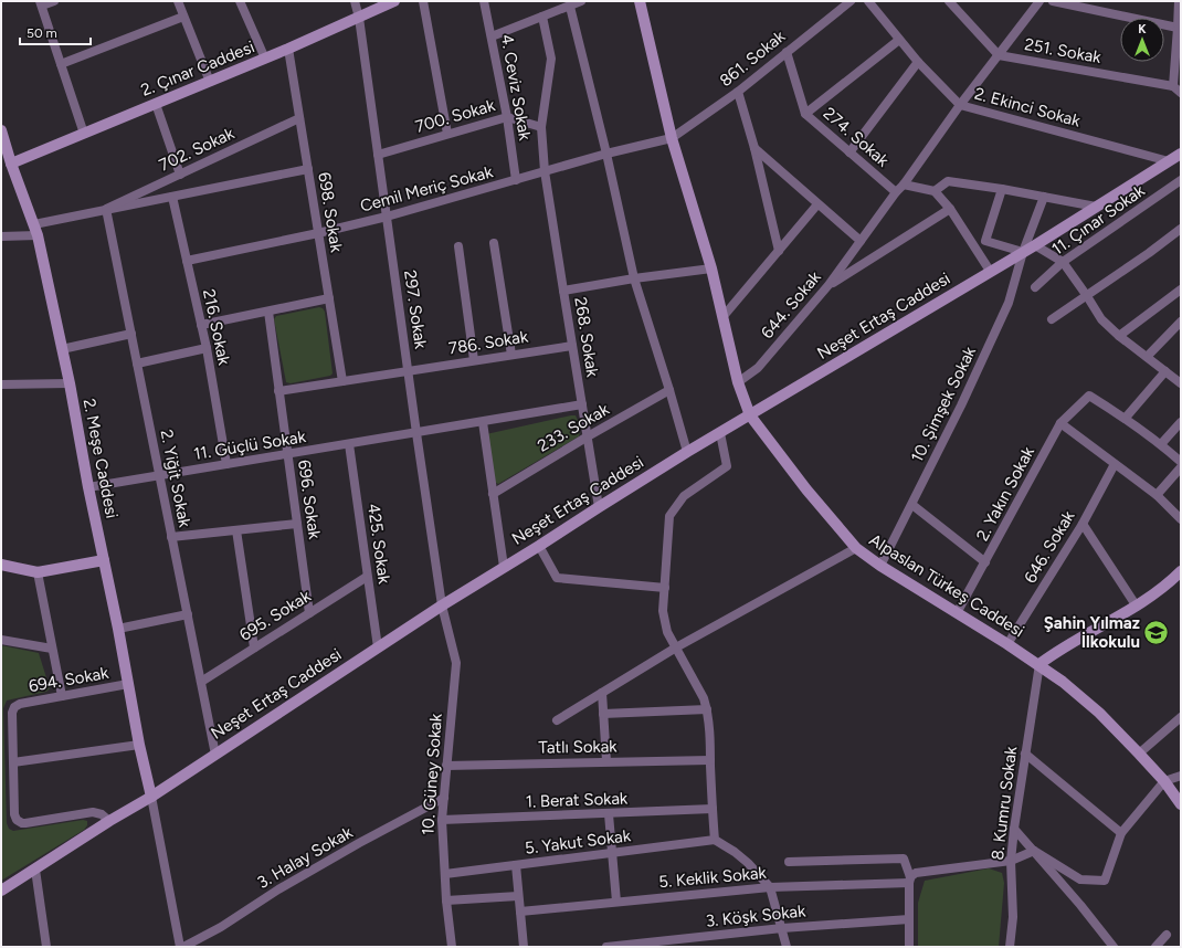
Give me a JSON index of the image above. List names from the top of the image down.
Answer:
{
  "streets": {
    "main road": [
      "2. Çınar Caddesi",
      "Neşet Ertaş Caddesi",
      "2. Meşe Caddesi",
      "Alpaslan Türkeş Caddesi"
    ],
    "street": [
      "251. Sokak",
      "861. Sokak",
      "4. Ceviz Sokak",
      "2. Ekinci Sokak",
      "700. Sokak",
      "274. Sokak",
      "702. Sokak",
      "Cemil Meriç Sokak",
      "698. Sokak",
      "11. Çınar Sokak",
      "644. Sokak",
      "297. Sokak",
      "216. Sokak",
      "268. Sokak",
      "786. Sokak",
      "10. Şimşek Sokak",
      "233. Sokak",
      "11. Güçlü Sokak",
      "2. Yiğit Sokak",
      "2. Yakın Sokak",
      "696. Sokak",
      "425. Sokak",
      "646. Sokak",
      "695. Sokak",
      "694. Sokak",
      "Tatlı Sokak",
      "10. Güney Sokak",
      "1. Berat Sokak",
      "8. Kumru Sokak",
      "5. Yakut Sokak",
      "3. Halay Sokak",
      "5. Keklik Sokak",
      "3. Köşk Sokak"
    ]
  },
  "crossings": [
    ["251. Sokak", "644. Sokak"],
    ["861. Sokak", "274. Sokak"],
    ["861. Sokak", "Cemil Meriç Sokak"],
    ["861. Sokak", "Alpaslan Türkeş Caddesi"],
    ["2. Çınar Caddesi", "698. Sokak"],
    ["2. Çınar Caddesi", "297. Sokak"],
    ["2. Çınar Caddesi", "2. Meşe Caddesi"],
    ["4. Ceviz Sokak", "700. Sokak"],
    ["4. Ceviz Sokak", "Cemil Meriç Sokak"],
    ["2. Ekinci Sokak", "644. Sokak"],
    ["2. Ekinci Sokak", "Neşet Ertaş Caddesi"],
    ["700. Sokak", "297. Sokak"],
    ["700. Sokak", "268. Sokak"],
    ["274. Sokak", "644. Sokak"],
    ["702. Sokak", "698. Sokak"],
    ["702. Sokak", "216. Sokak"],
    ["702. Sokak", "2. Meşe Caddesi"],
    ["702. Sokak", "2. Yiğit Sokak"],
    ["Cemil Meriç Sokak", "698. Sokak"],
    ["Cemil Meriç Sokak", "297. Sokak"],
    ["Cemil Meriç Sokak", "216. Sokak"],
    ["Cemil Meriç Sokak", "268. Sokak"],
    ["Cemil Meriç Sokak", "Alpaslan Türkeş Caddesi"],
    ["698. Sokak", "786. Sokak"],
    ["644. Sokak", "Alpaslan Türkeş Caddesi"],
    ["297. Sokak", "Neşet Ertaş Caddesi"],
    ["297. Sokak", "786. Sokak"],
    ["297. Sokak", "11. Güçlü Sokak"],
    ["297. Sokak", "10. Güney Sokak"],
    ["Neşet Ertaş Caddesi", "268. Sokak"],
    ["Neşet Ertaş Caddesi", "10. Şimşek Sokak"],
    ["Neşet Ertaş Caddesi", "2. Meşe Caddesi"],
    ["Neşet Ertaş Caddesi", "2. Yiğit Sokak"],
    ["Neşet Ertaş Caddesi", "425. Sokak"],
    ["Neşet Ertaş Caddesi", "Alpaslan Türkeş Caddesi"],
    ["Neşet Ertaş Caddesi", "694. Sokak"],
    ["Neşet Ertaş Caddesi", "10. Güney Sokak"],
    ["216. Sokak", "11. Güçlü Sokak"],
    ["268. Sokak", "786. Sokak"],
    ["268. Sokak", "233. Sokak"],
    ["268. Sokak", "11. Güçlü Sokak"],
    ["786. Sokak", "696. Sokak"],
    ["10. Şimşek Sokak", "Alpaslan Türkeş Caddesi"],
    ["11. Güçlü Sokak", "2. Meşe Caddesi"],
    ["11. Güçlü Sokak", "2. Yiğit Sokak"],
    ["11. Güçlü Sokak", "696. Sokak"],
    ["11. Güçlü Sokak", "425. Sokak"],
    ["2. Meşe Caddesi", "694. Sokak"],
    ["2. Yiğit Sokak", "695. Sokak"],
    ["2. Yakın Sokak", "Alpaslan Türkeş Caddesi"],
    ["696. Sokak", "695. Sokak"],
    ["425. Sokak", "695. Sokak"],
    ["646. Sokak", "Alpaslan Türkeş Caddesi"],
    ["Alpaslan Türkeş Caddesi", "8. Kumru Sokak"],
    ["Tatlı Sokak", "10. Güney Sokak"],
    ["10. Güney Sokak", "1. Berat Sokak"],
    ["10. Güney Sokak", "5. Yakut Sokak"],
    ["10. Güney Sokak", "3. Halay Sokak"],
    ["8. Kumru Sokak", "5. Keklik Sokak"]
  ],
  "places": {
    "school or university": ["Şahin Yılmaz İlkokulu"]
  },
  "scale_bar": "50 m",
  "north": "top"
}
